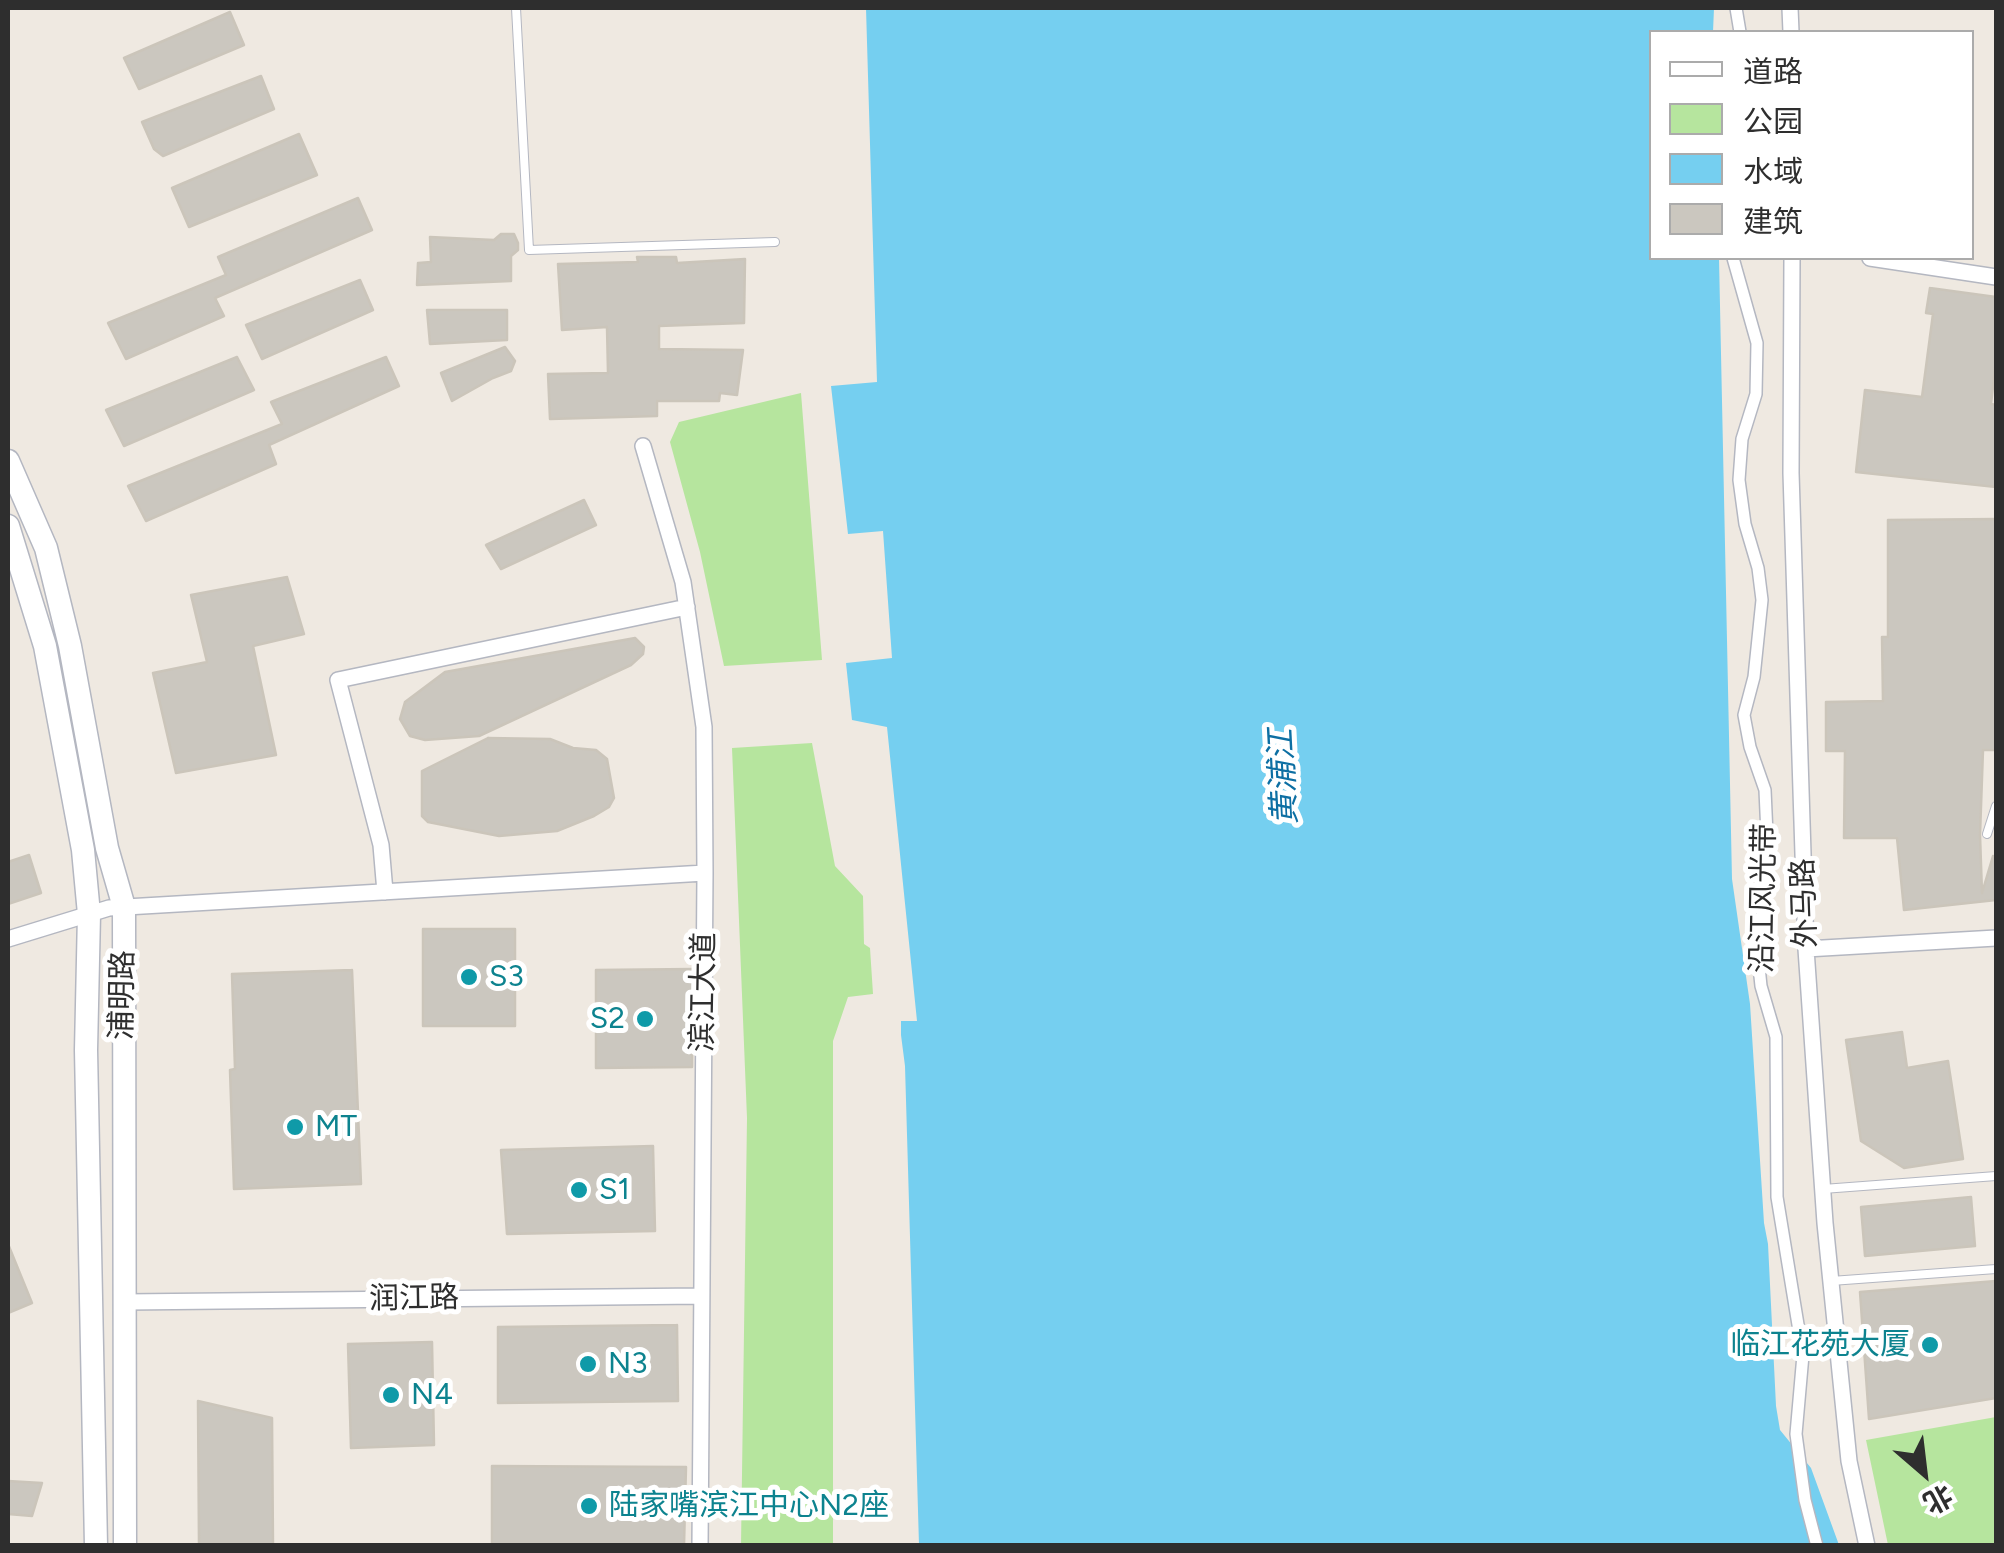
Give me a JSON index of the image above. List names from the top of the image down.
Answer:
{
  "streets": {
    "main road": ["浦明路"],
    "street": [
      "沿江风光带",
      "外马路",
      "滨江大道",
      "润江路"
    ]
  },
  "crossings": [
    ["滨江大道", "润江路"],
    ["浦明路", "润江路"]
  ],
  "water": ["黄浦江"],
  "places": [
    "S3",
    "S2",
    "MT",
    "S1",
    "临江花苑大厦",
    "N3",
    "N4",
    "陆家嘴滨江中心N2座"
  ],
  "legend": [
    "道路",
    "公园",
    "水域",
    "建筑"
  ],
  "north": "bottom right"
}
